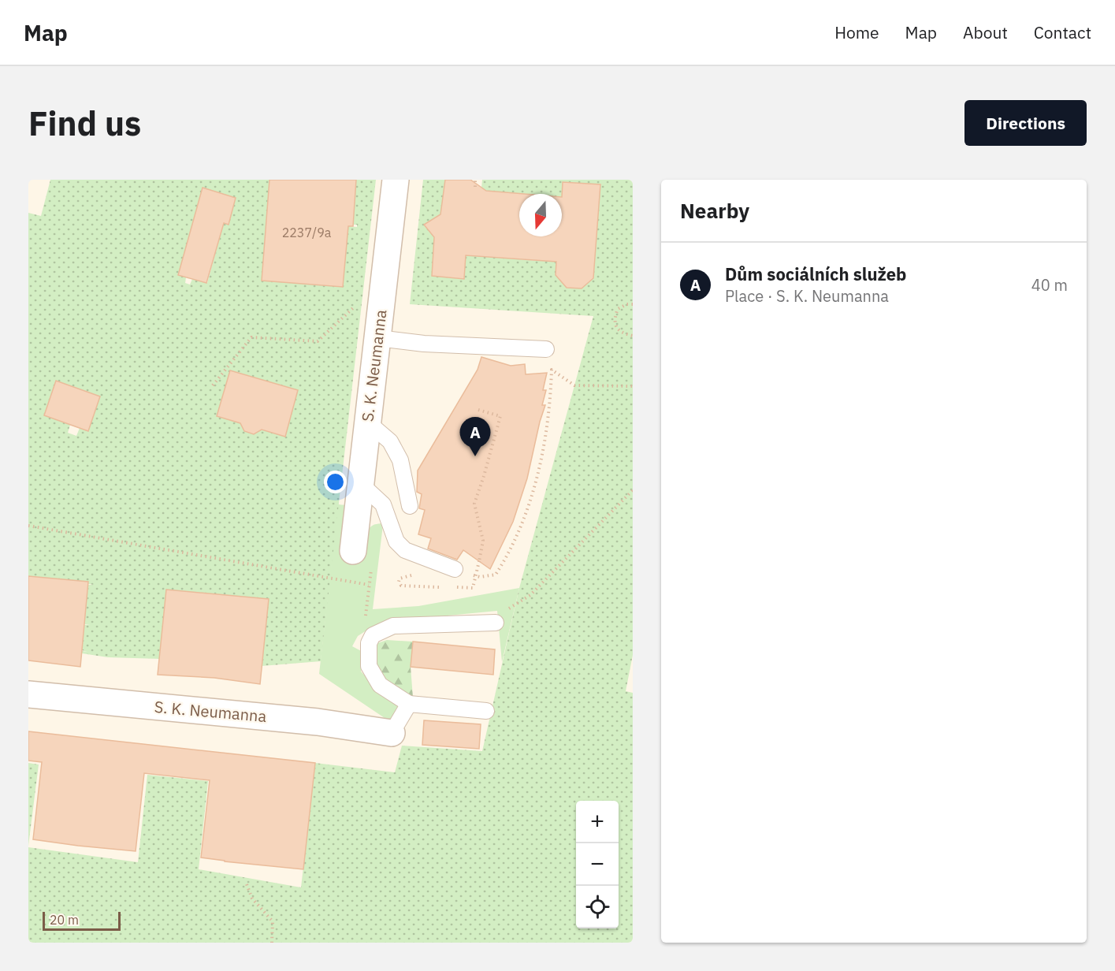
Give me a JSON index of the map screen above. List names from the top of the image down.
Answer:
{
  "streets": {
    "street": ["S. K. Neumanna"]
  },
  "house_numbers": ["2237/9a"],
  "scale_bar": "20 m",
  "north": "bottom",
  "page": {
    "header": "Map",
    "nav": [
      "Home",
      "Map",
      "About",
      "Contact"
    ],
    "buttons": "Directions",
    "title": "Find us",
    "heading": "Nearby",
    "list": [
      {
        "mark": "A",
        "name": "Dům sociálních služeb",
        "note": "Place · S. K. Neumanna",
        "value": "40 m"
      }
    ],
    "pins": "A",
    "map_buttons": ["+", "−"],
    "scale": "20 m"
  }
}
